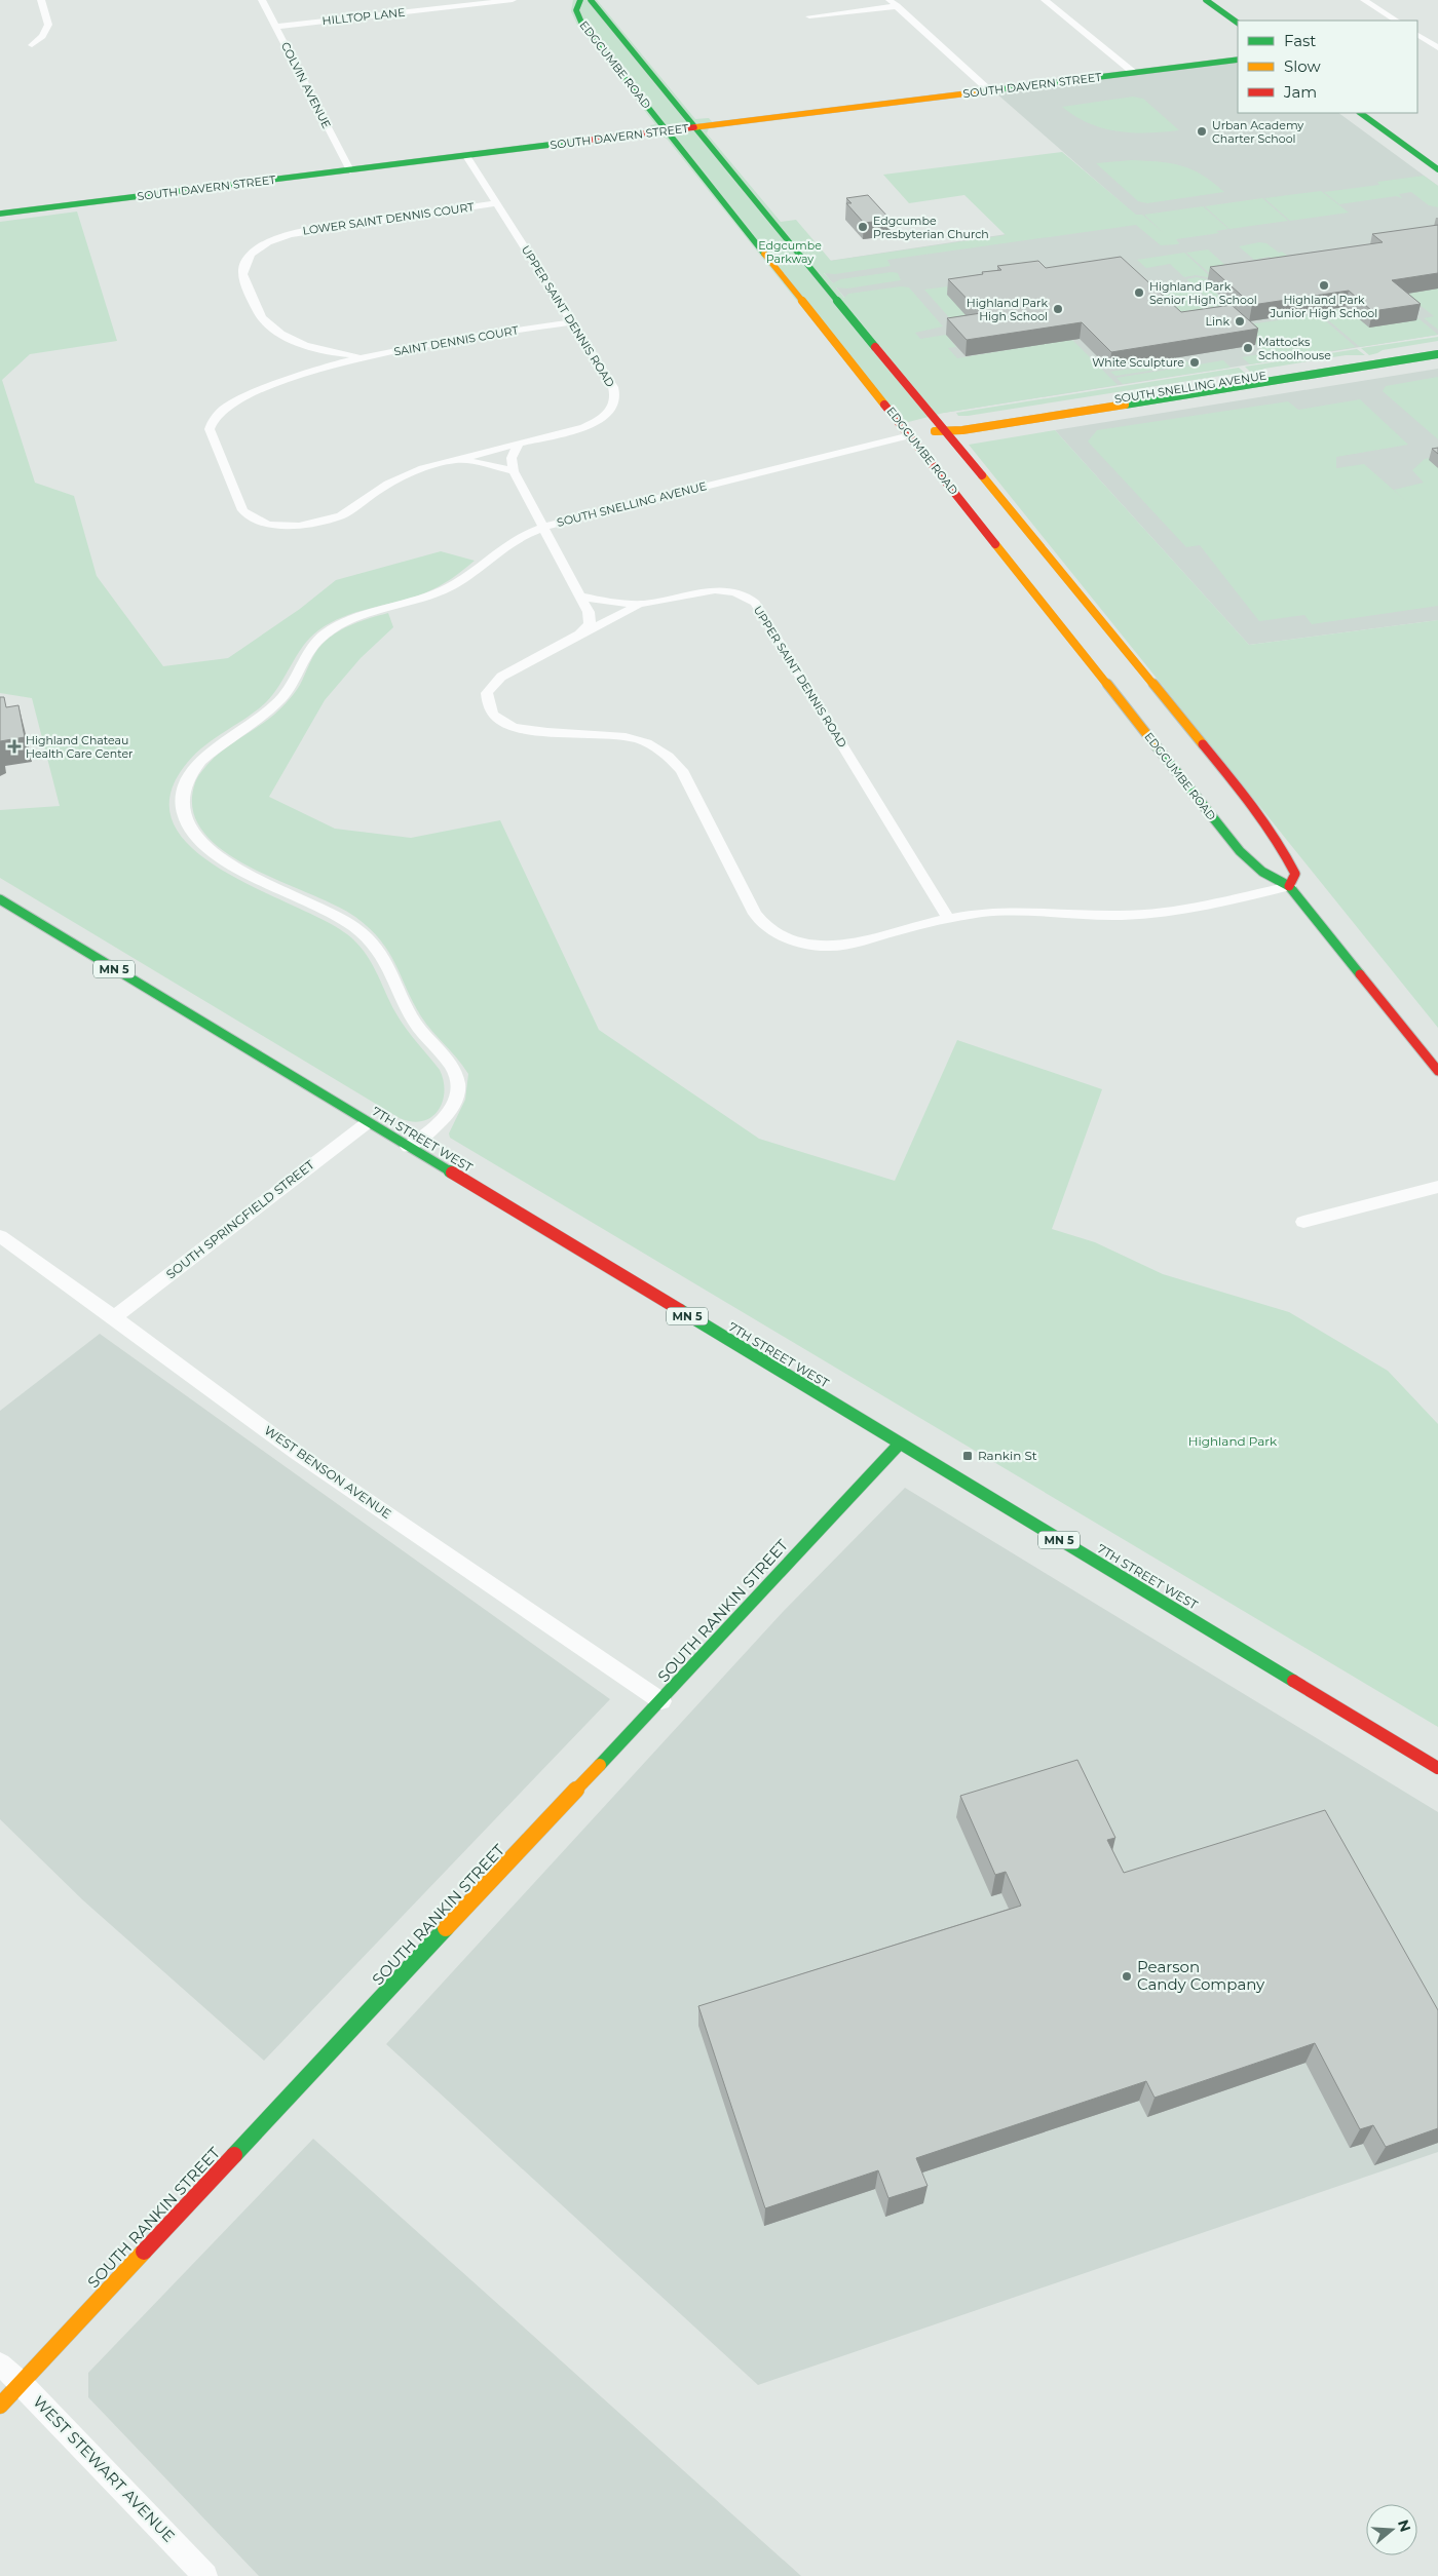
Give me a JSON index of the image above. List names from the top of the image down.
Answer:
{
  "streets": {
    "street": [
      "HILLTOP LANE",
      "EDGCUMBE ROAD",
      "COLVIN AVENUE",
      "SOUTH DAVERN STREET",
      "LOWER SAINT DENNIS COURT",
      "UPPER SAINT DENNIS ROAD",
      "SAINT DENNIS COURT",
      "SOUTH SNELLING AVENUE",
      "MN 5",
      "7TH STREET WEST",
      "SOUTH SPRINGFIELD STREET",
      "WEST BENSON AVENUE",
      "SOUTH RANKIN STREET",
      "WEST STEWART AVENUE"
    ]
  },
  "crossings": [
    ["HILLTOP LANE", "COLVIN AVENUE"],
    ["EDGCUMBE ROAD", "SOUTH DAVERN STREET"],
    ["EDGCUMBE ROAD", "SOUTH SNELLING AVENUE"],
    ["COLVIN AVENUE", "SOUTH DAVERN STREET"],
    ["SOUTH DAVERN STREET", "UPPER SAINT DENNIS ROAD"],
    ["LOWER SAINT DENNIS COURT", "UPPER SAINT DENNIS ROAD"],
    ["LOWER SAINT DENNIS COURT", "SAINT DENNIS COURT"],
    ["UPPER SAINT DENNIS ROAD", "SAINT DENNIS COURT"],
    ["SOUTH SNELLING AVENUE", "7TH STREET WEST"],
    ["7TH STREET WEST", "SOUTH SPRINGFIELD STREET"],
    ["7TH STREET WEST", "SOUTH RANKIN STREET"],
    ["SOUTH SPRINGFIELD STREET", "WEST BENSON AVENUE"],
    ["WEST BENSON AVENUE", "SOUTH RANKIN STREET"],
    ["SOUTH RANKIN STREET", "WEST STEWART AVENUE"]
  ],
  "parks": ["Edgcumbe Parkway", "Highland Park"],
  "places": {
    "other": [
      "Urban Academy Charter School",
      "Edgcumbe Presbyterian Church",
      "Highland Park Junior High School",
      "Highland Park Senior High School",
      "Highland Park High School",
      "Link",
      "Mattocks Schoolhouse",
      "White Sculpture",
      "Pearson Candy Company"
    ],
    "health": ["Highland Chateau Health Care Center"],
    "transit": ["Rankin St"]
  },
  "legend": ["Fast", "Slow", "Jam"],
  "north": "right"
}
